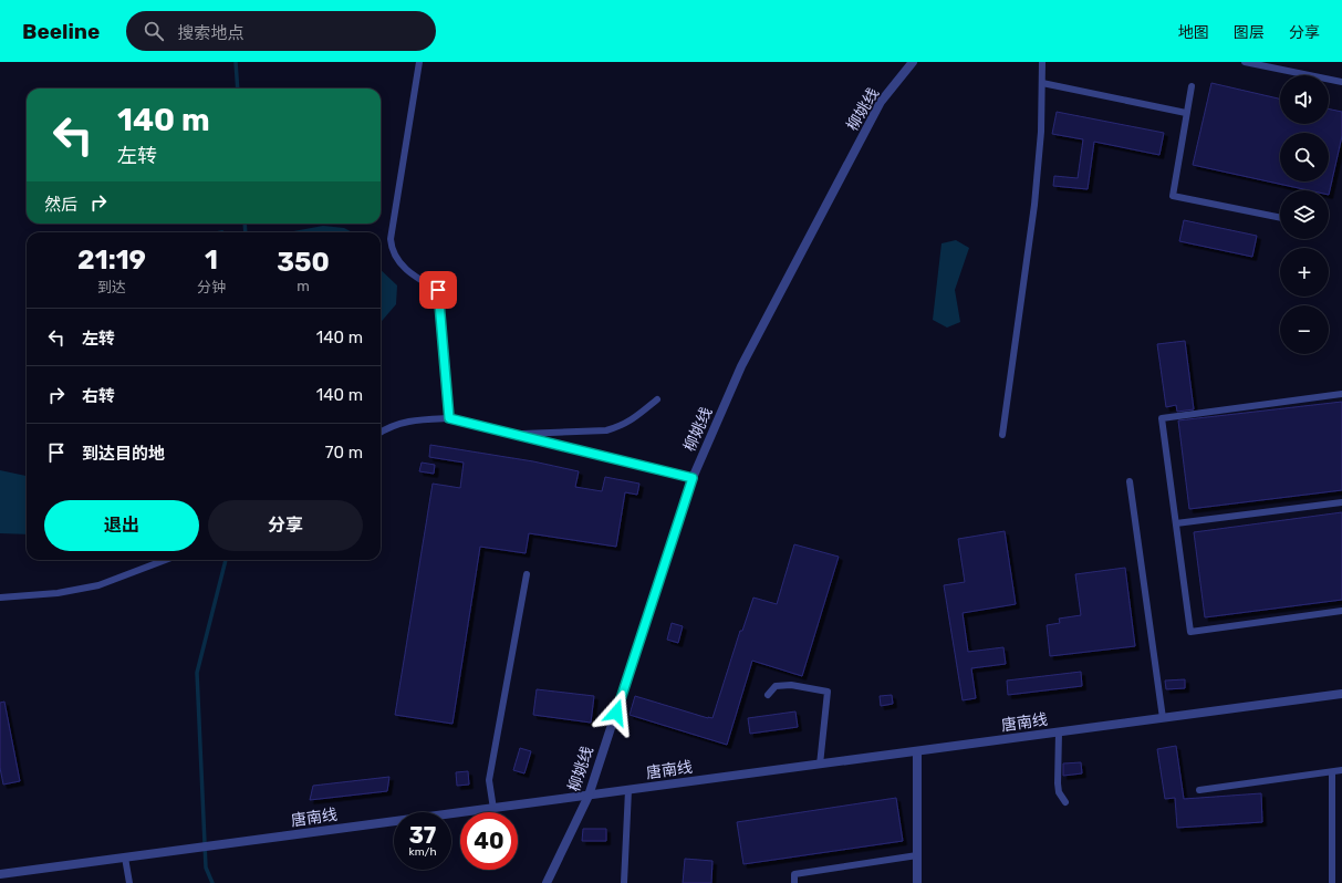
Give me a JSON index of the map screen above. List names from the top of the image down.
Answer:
{
  "streets": {
    "street": ["柳姚线", "唐南线"]
  },
  "crossings": [
    ["柳姚线", "唐南线"]
  ],
  "page": {
    "header": "Beeline",
    "search": "搜索地点",
    "nav": ["地图", "图层", "分享"],
    "map_buttons": ["+", "−"],
    "turn": ["140 m", "左转"],
    "then": "然后",
    "eta": [
      "21:19",
      "到达",
      "1",
      "分钟",
      "350",
      "m"
    ],
    "list": [
      {
        "name": "左转",
        "value": "140 m"
      },
      {
        "name": "右转",
        "value": "140 m"
      },
      {
        "name": "到达目的地",
        "value": "70 m"
      }
    ],
    "buttons": ["退出", "分享"],
    "speed": "37 km/h",
    "limit": "40"
  }
}
